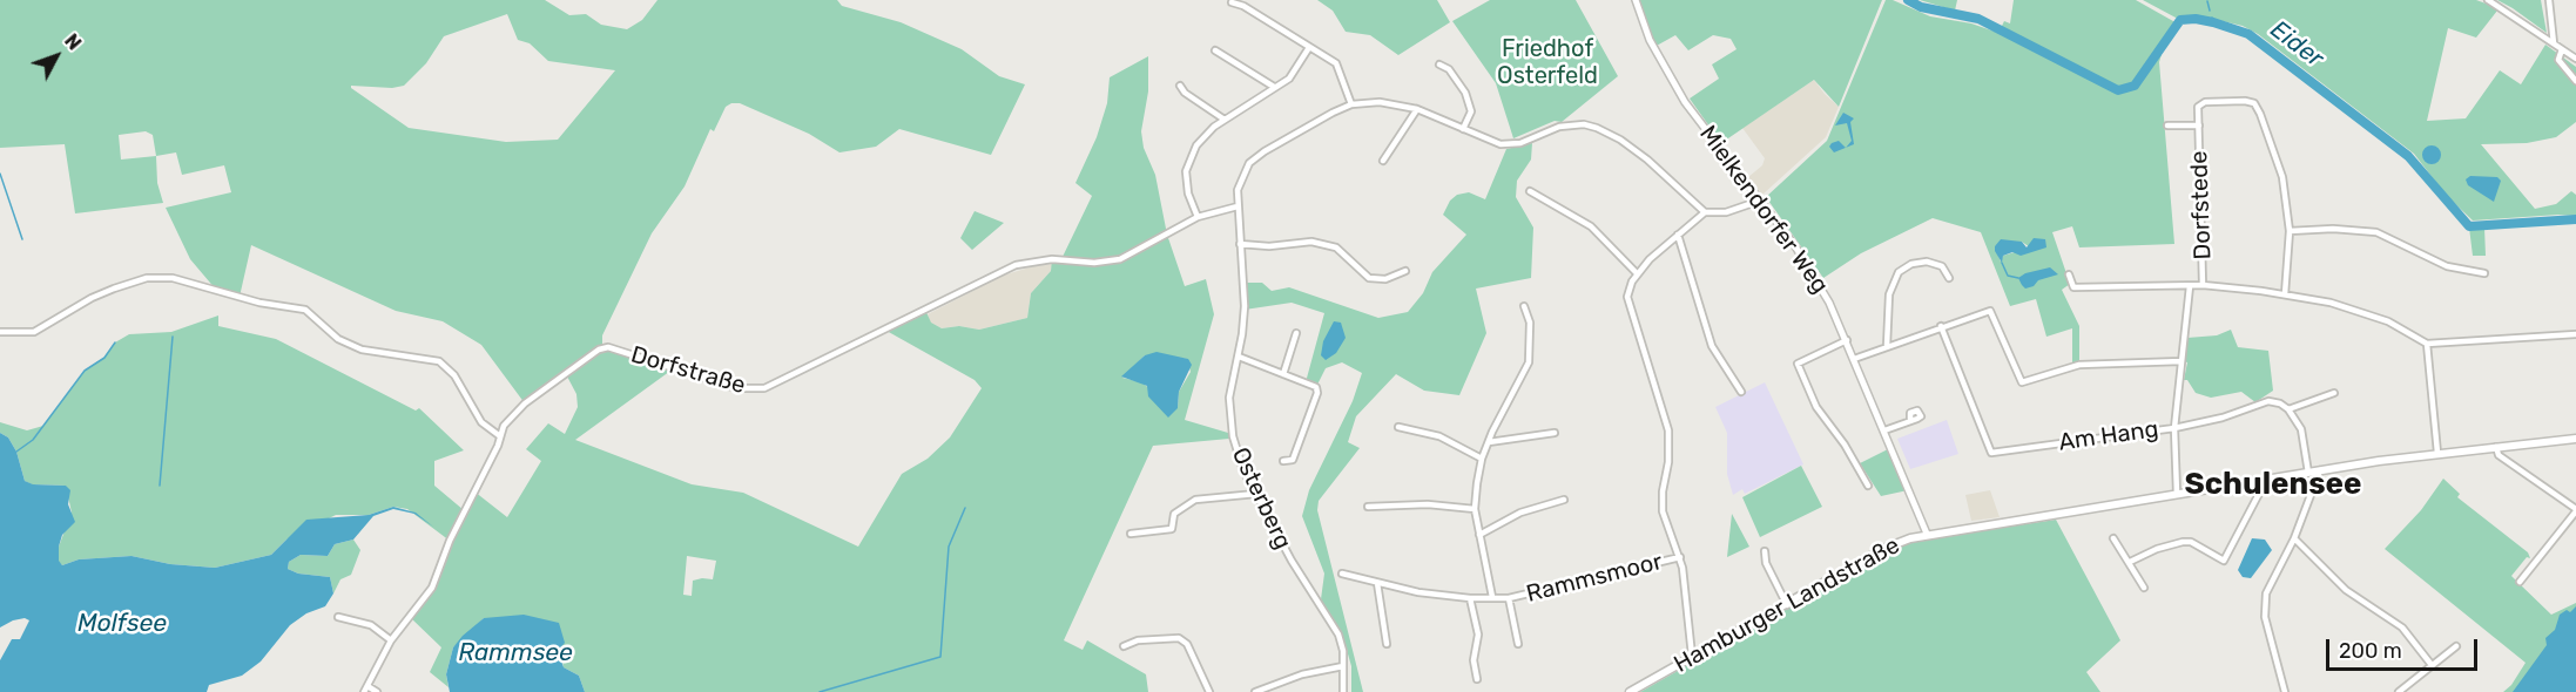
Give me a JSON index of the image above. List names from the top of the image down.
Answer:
{
  "streets": {
    "main road": ["Hamburger Landstraße"],
    "street": [
      "Dorfstede",
      "Mielkendorfer Weg",
      "Dorfstraße",
      "Am Hang",
      "Osterberg",
      "Rammsmoor"
    ]
  },
  "crossings": [
    ["Mielkendorfer Weg", "Hamburger Landstraße"]
  ],
  "districts": ["Schulensee"],
  "water": ["Eider", "Molfsee", "Rammsee"],
  "parks": ["Friedhof Osterfeld"],
  "scale_bar": "200 m",
  "north": "top right"
}
